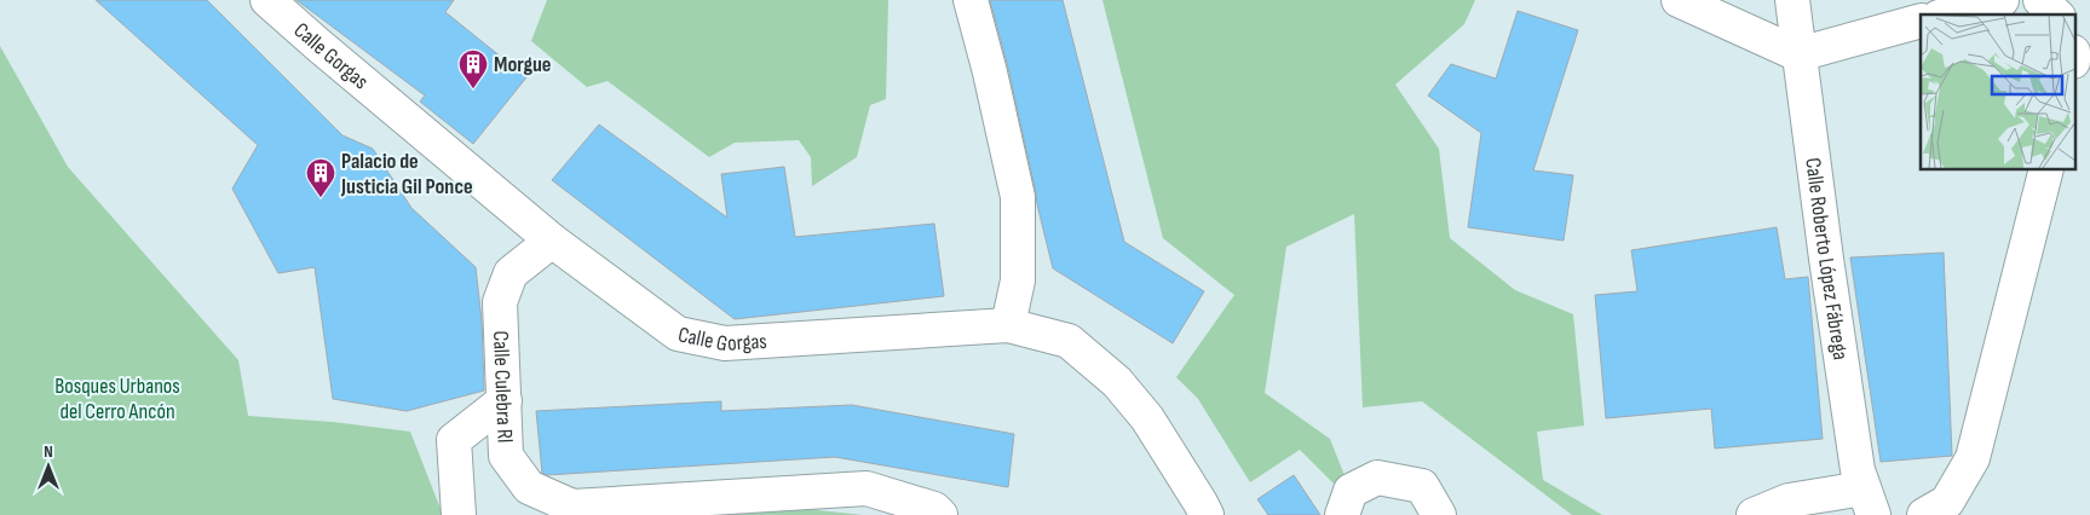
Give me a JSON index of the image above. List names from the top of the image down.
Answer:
{
  "streets": {
    "street": ["Calle Gorgas", "Calle Roberto López Fábrega", "Calle Culebra Rl"]
  },
  "crossings": [
    ["Calle Gorgas", "Calle Culebra Rl"]
  ],
  "parks": ["Bosques Urbanos del Cerro Ancón"],
  "places": {
    "building": ["Morgue", "Palacio de Justicia Gil Ponce"]
  },
  "north": "top"
}
